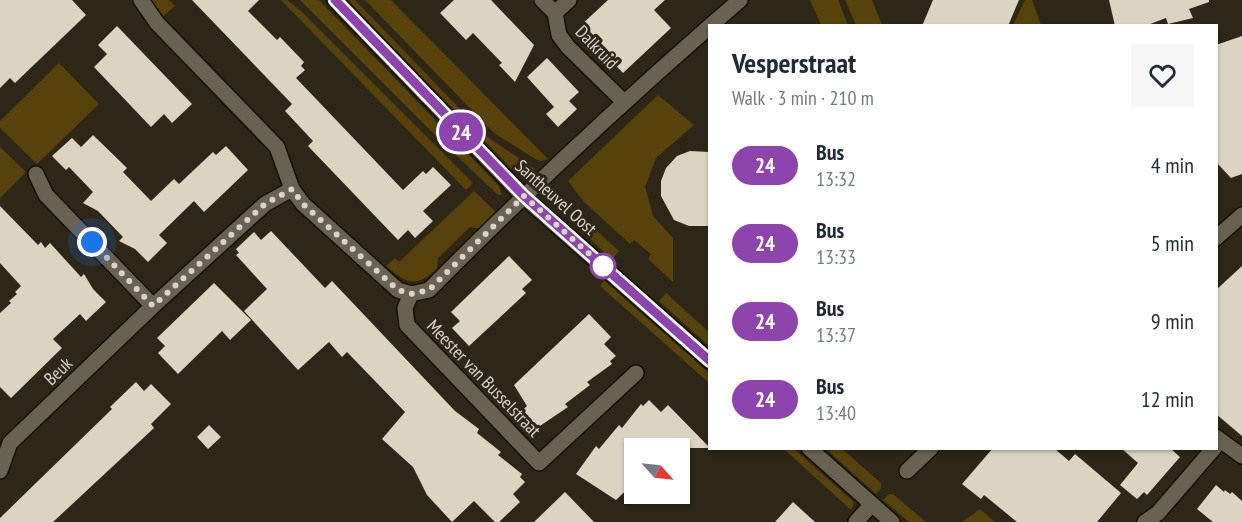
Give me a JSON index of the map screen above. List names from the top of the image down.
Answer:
{
  "streets": {
    "street": [
      "Dalkruid",
      "Santheuvel Oost",
      "Beuk",
      "Meester van Busselstraat"
    ]
  },
  "crossings": [
    ["Dalkruid", "Meester van Busselstraat"],
    ["Santheuvel Oost", "Meester van Busselstraat"]
  ],
  "lines": ["bus line 24"],
  "north": "bottom right",
  "page": {
    "on_map": "24",
    "heading": ["Vesperstraat", "Walk · 3 min · 210 m"],
    "list": [
      {
        "mark": "24",
        "name": "Bus",
        "note": "13:32",
        "value": "4 min"
      },
      {
        "mark": "24",
        "name": "Bus",
        "note": "13:33",
        "value": "5 min"
      },
      {
        "mark": "24",
        "name": "Bus",
        "note": "13:37",
        "value": "9 min"
      },
      {
        "mark": "24",
        "name": "Bus",
        "note": "13:40",
        "value": "12 min"
      }
    ]
  }
}
